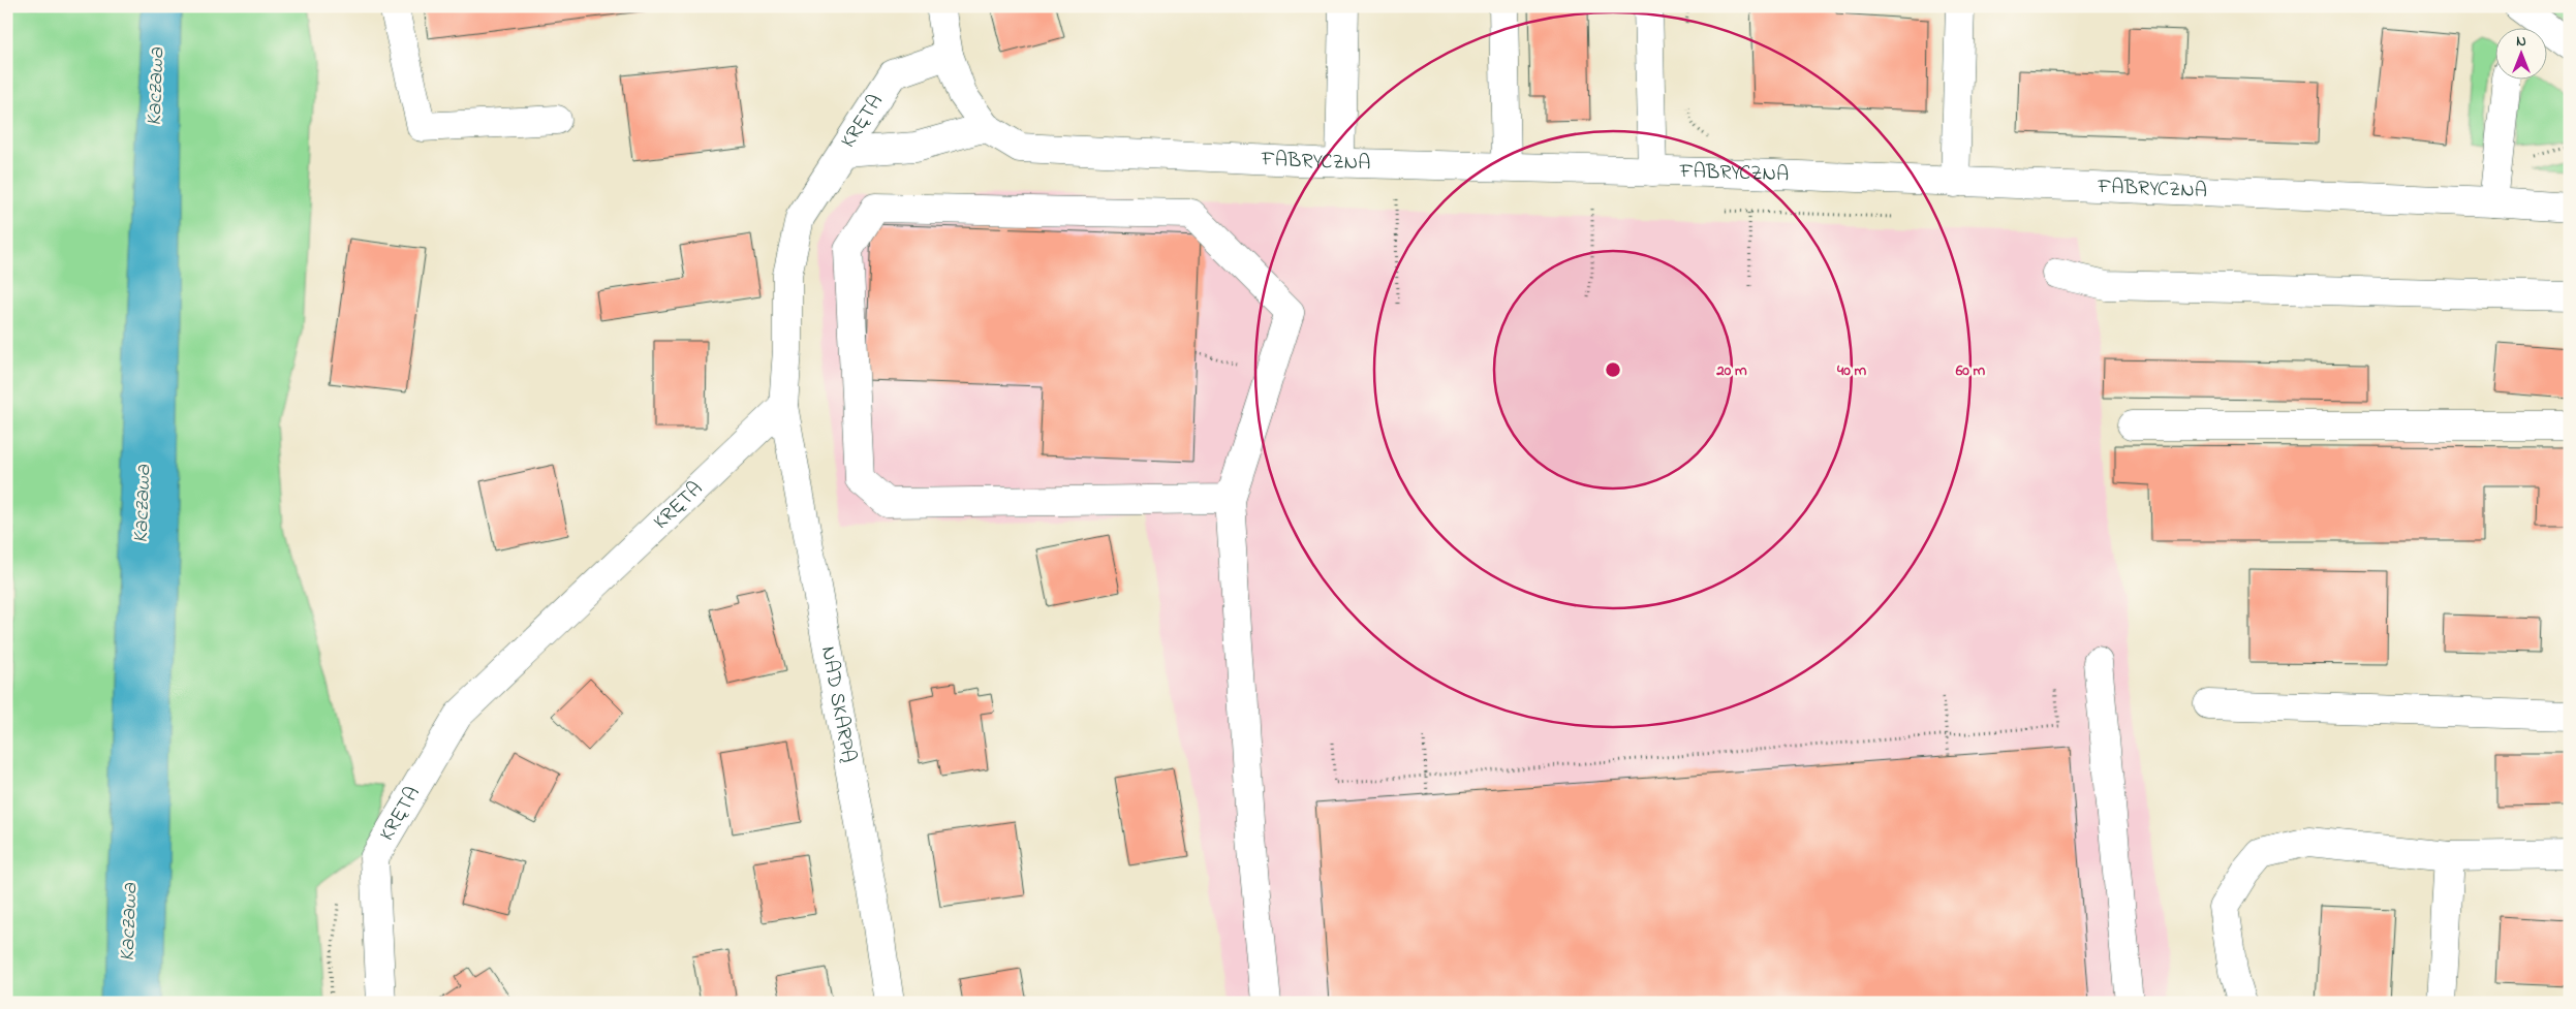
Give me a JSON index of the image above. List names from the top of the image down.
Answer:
{
  "streets": {
    "street": ["KRĘTA", "FABRYCZNA", "NAD SKARPĄ"]
  },
  "crossings": [
    ["KRĘTA", "FABRYCZNA"],
    ["KRĘTA", "NAD SKARPĄ"]
  ],
  "water": ["Kaczawa"],
  "north": "top",
  "rings": ["20 m", "40 m", "60 m"]
}
